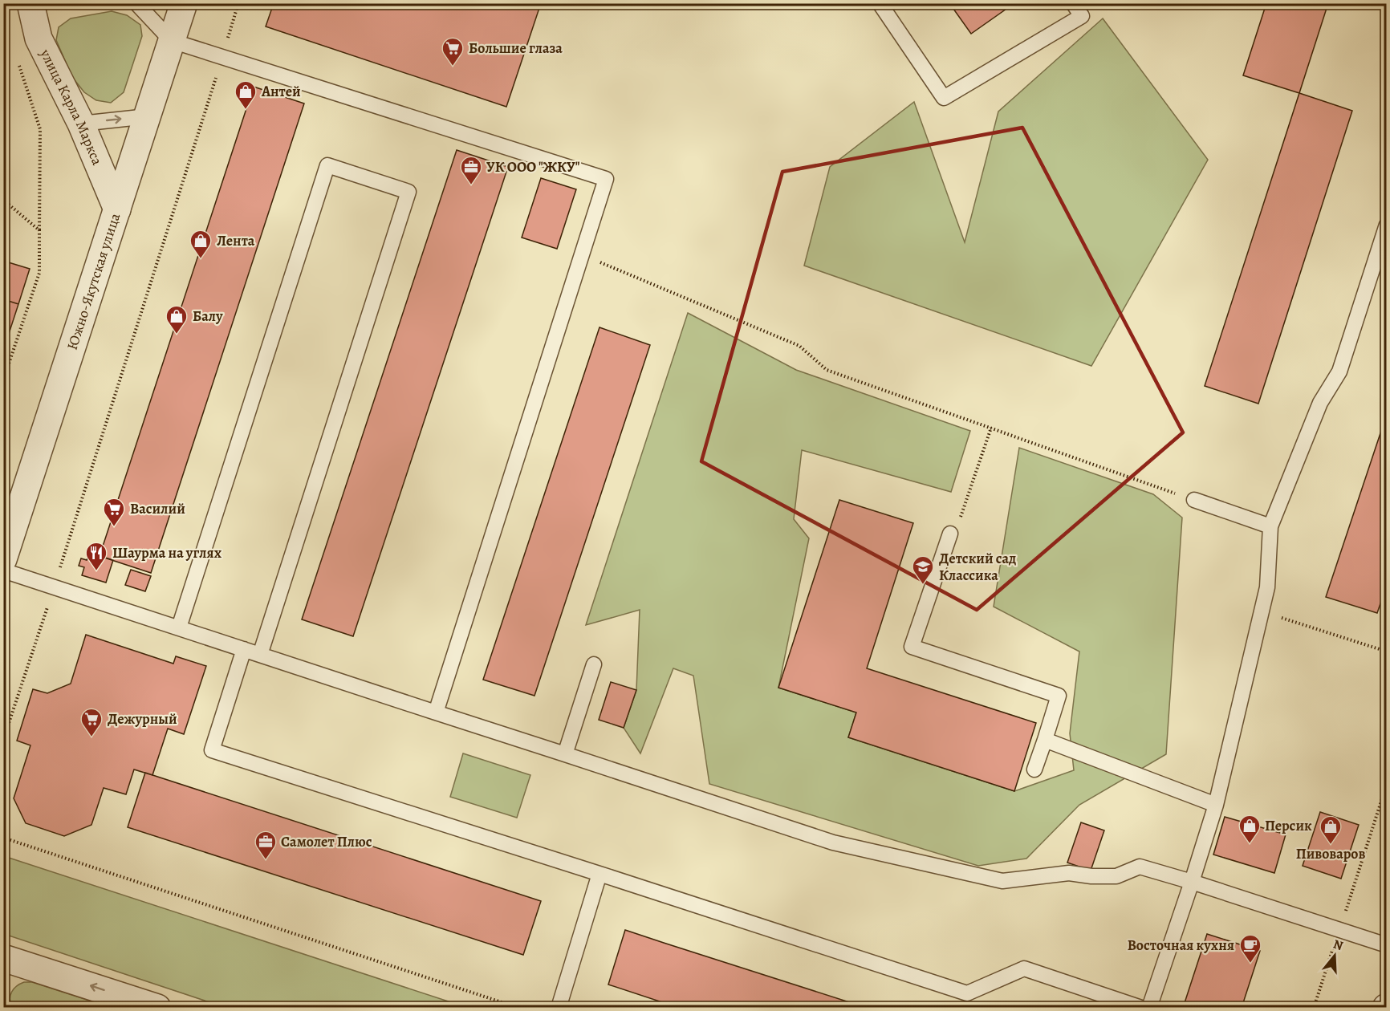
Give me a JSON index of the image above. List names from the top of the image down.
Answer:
{
  "streets": {
    "street": ["улица Карла Маркса", "Южно-Якутская улица"]
  },
  "crossings": [
    ["улица Карла Маркса", "Южно-Якутская улица"]
  ],
  "places": {
    "supermarket": ["Большие глаза", "Василий", "Дежурный"],
    "shop": [
      "Антей",
      "Лента",
      "Балу",
      "Персик",
      "Пивоваров"
    ],
    "office": ["УК ООО \"ЖКУ\"", "Самолет Плюс"],
    "restaurant": ["Шаурма на углях"],
    "school or university": ["Детский сад Классика"],
    "cafe": ["Восточная кухня"]
  },
  "north": "top"
}
